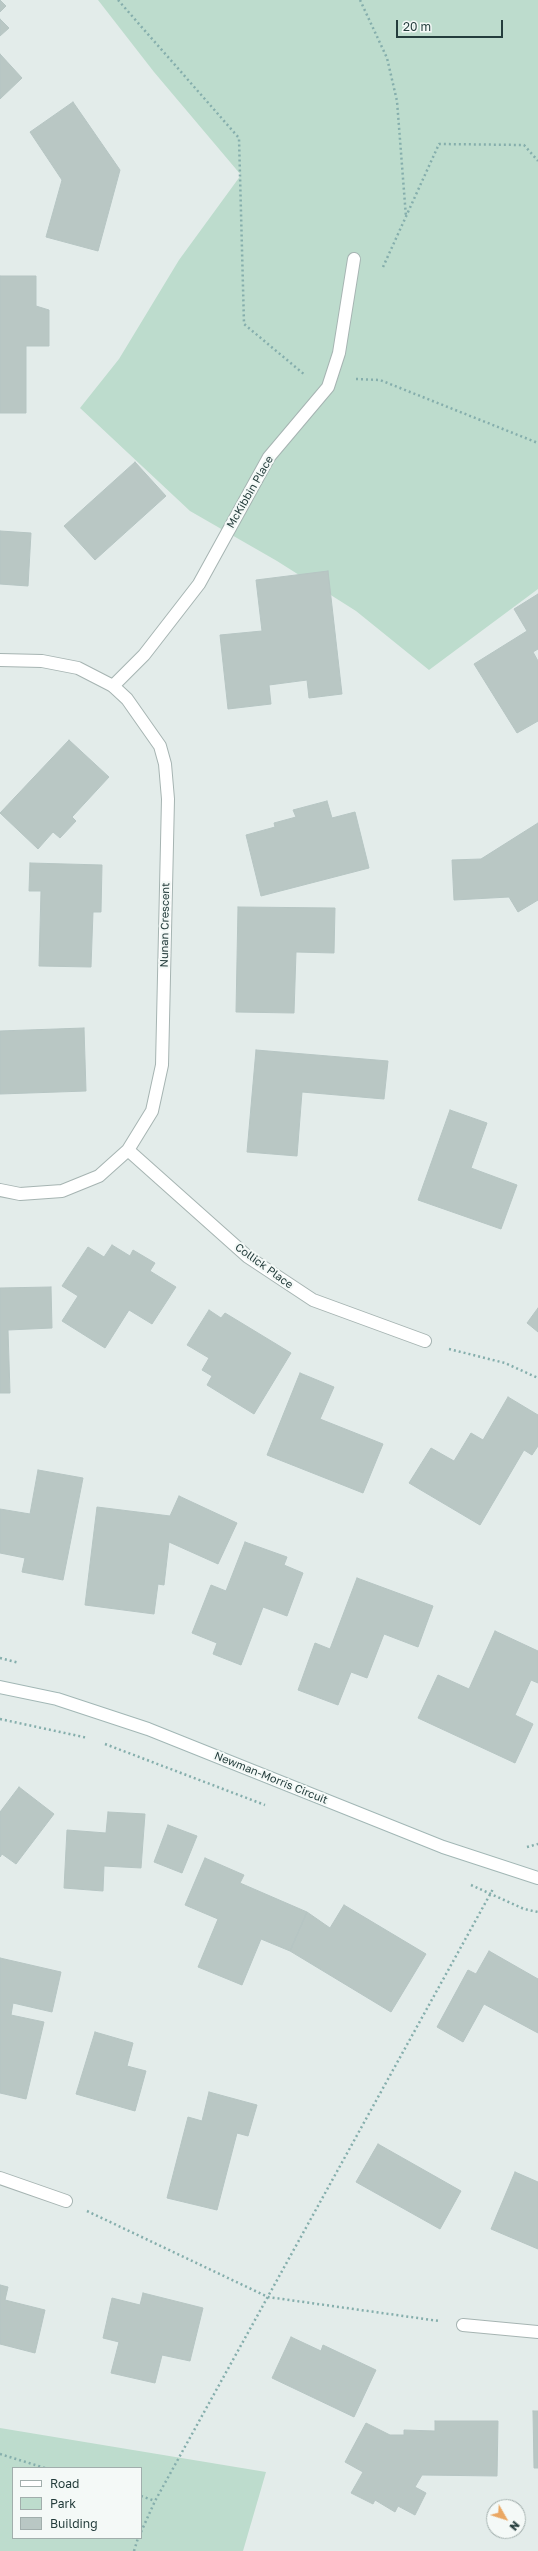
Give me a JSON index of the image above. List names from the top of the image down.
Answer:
{
  "streets": {
    "street": [
      "McKibbin Place",
      "Nunan Crescent",
      "Collick Place",
      "Newman-Morris Circuit"
    ]
  },
  "crossings": [
    ["McKibbin Place", "Nunan Crescent"],
    ["Nunan Crescent", "Collick Place"]
  ],
  "legend": ["Road", "Park", "Building"],
  "scale_bar": "20 m",
  "north": "bottom right"
}
